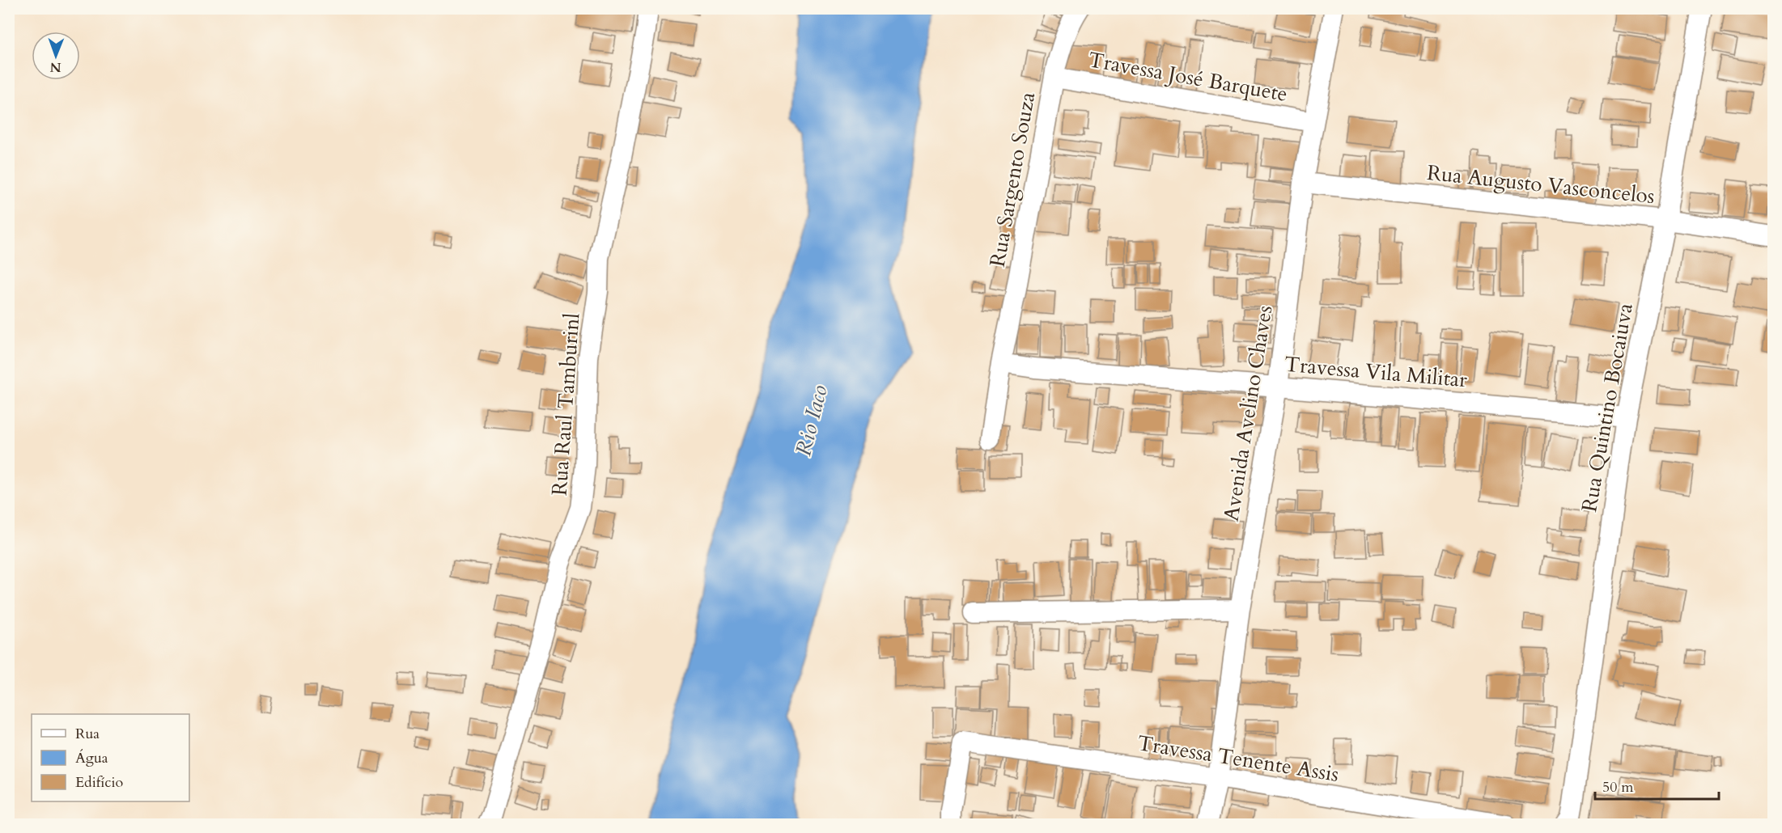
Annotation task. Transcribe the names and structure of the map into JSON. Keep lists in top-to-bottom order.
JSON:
{
  "streets": {
    "street": [
      "Travessa José Barquete",
      "Rua Sargento Souza",
      "Rua Augusto Vasconcelos",
      "Travessa Vila Militar",
      "Rua Raul Tamburinl",
      "Rua Quintino Bocaiuva",
      "Avenida Avelino Chaves",
      "Travessa Tenente Assis"
    ]
  },
  "crossings": [
    ["Travessa José Barquete", "Rua Sargento Souza"],
    ["Travessa José Barquete", "Avenida Avelino Chaves"],
    ["Rua Sargento Souza", "Travessa Vila Militar"],
    ["Rua Augusto Vasconcelos", "Rua Quintino Bocaiuva"],
    ["Rua Augusto Vasconcelos", "Avenida Avelino Chaves"],
    ["Travessa Vila Militar", "Rua Quintino Bocaiuva"],
    ["Travessa Vila Militar", "Avenida Avelino Chaves"],
    ["Avenida Avelino Chaves", "Travessa Tenente Assis"]
  ],
  "water": ["Rio Iaco"],
  "legend": ["Rua", "Água", "Edifício"],
  "scale_bar": "50 m",
  "north": "bottom"
}
